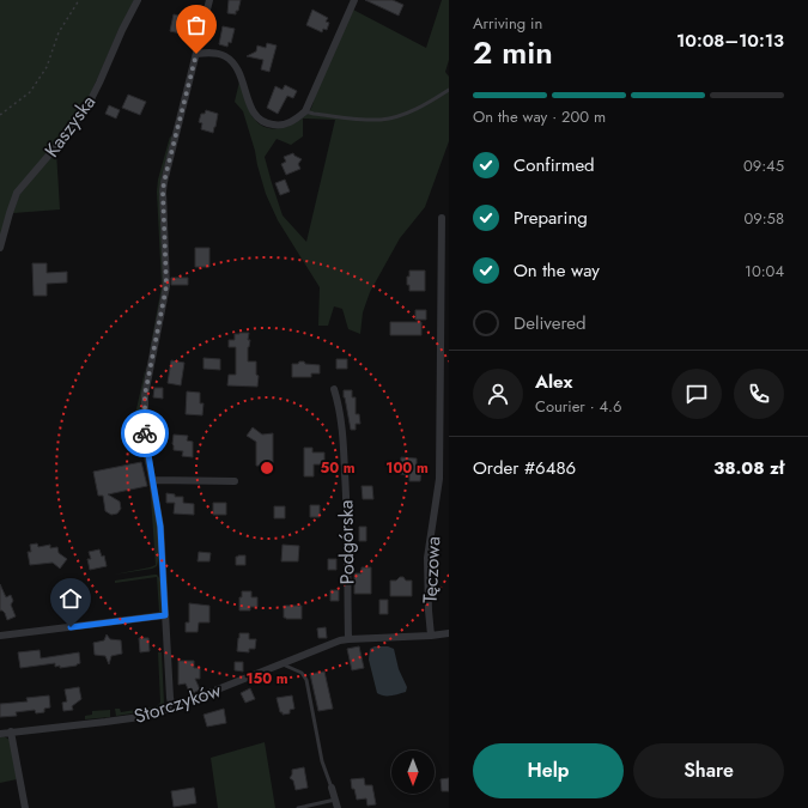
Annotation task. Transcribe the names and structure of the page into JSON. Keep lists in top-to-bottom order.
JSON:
{
  "streets": {
    "street": [
      "Kaszyska",
      "Podgórska",
      "Tęczowa",
      "Storczyków"
    ]
  },
  "north": "bottom",
  "page": {
    "heading": ["2 min", "Arriving in", "10:08–10:13"],
    "panel": [
      "Alex",
      "Courier · 4.6",
      "Order #6486",
      "38.08 zł"
    ],
    "bar": "On the way · 200 m",
    "list": [
      ["Confirmed", "09:45"],
      ["Preparing", "09:58"],
      ["On the way", "10:04"],
      "Delivered"
    ],
    "buttons": ["Help", "Share"]
  },
  "rings": ["50 m", "100 m", "150 m"]
}
